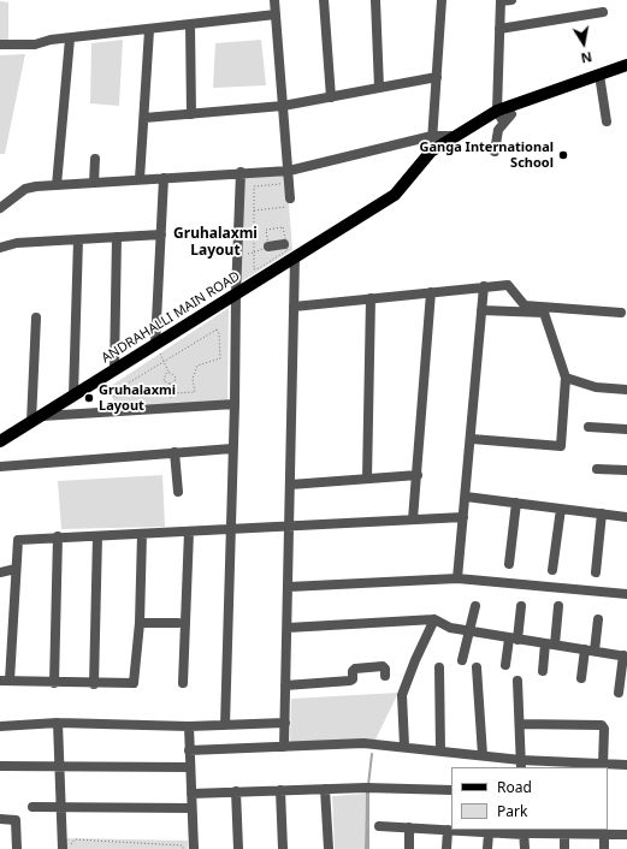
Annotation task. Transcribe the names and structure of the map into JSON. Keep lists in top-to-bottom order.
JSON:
{
  "streets": {
    "main road": ["ANDRAHALLI MAIN ROAD"]
  },
  "districts": ["Gruhalaxmi Layout"],
  "places": ["Ganga International School", "Gruhalaxmi Layout"],
  "legend": ["Road", "Park"],
  "north": "bottom"
}
